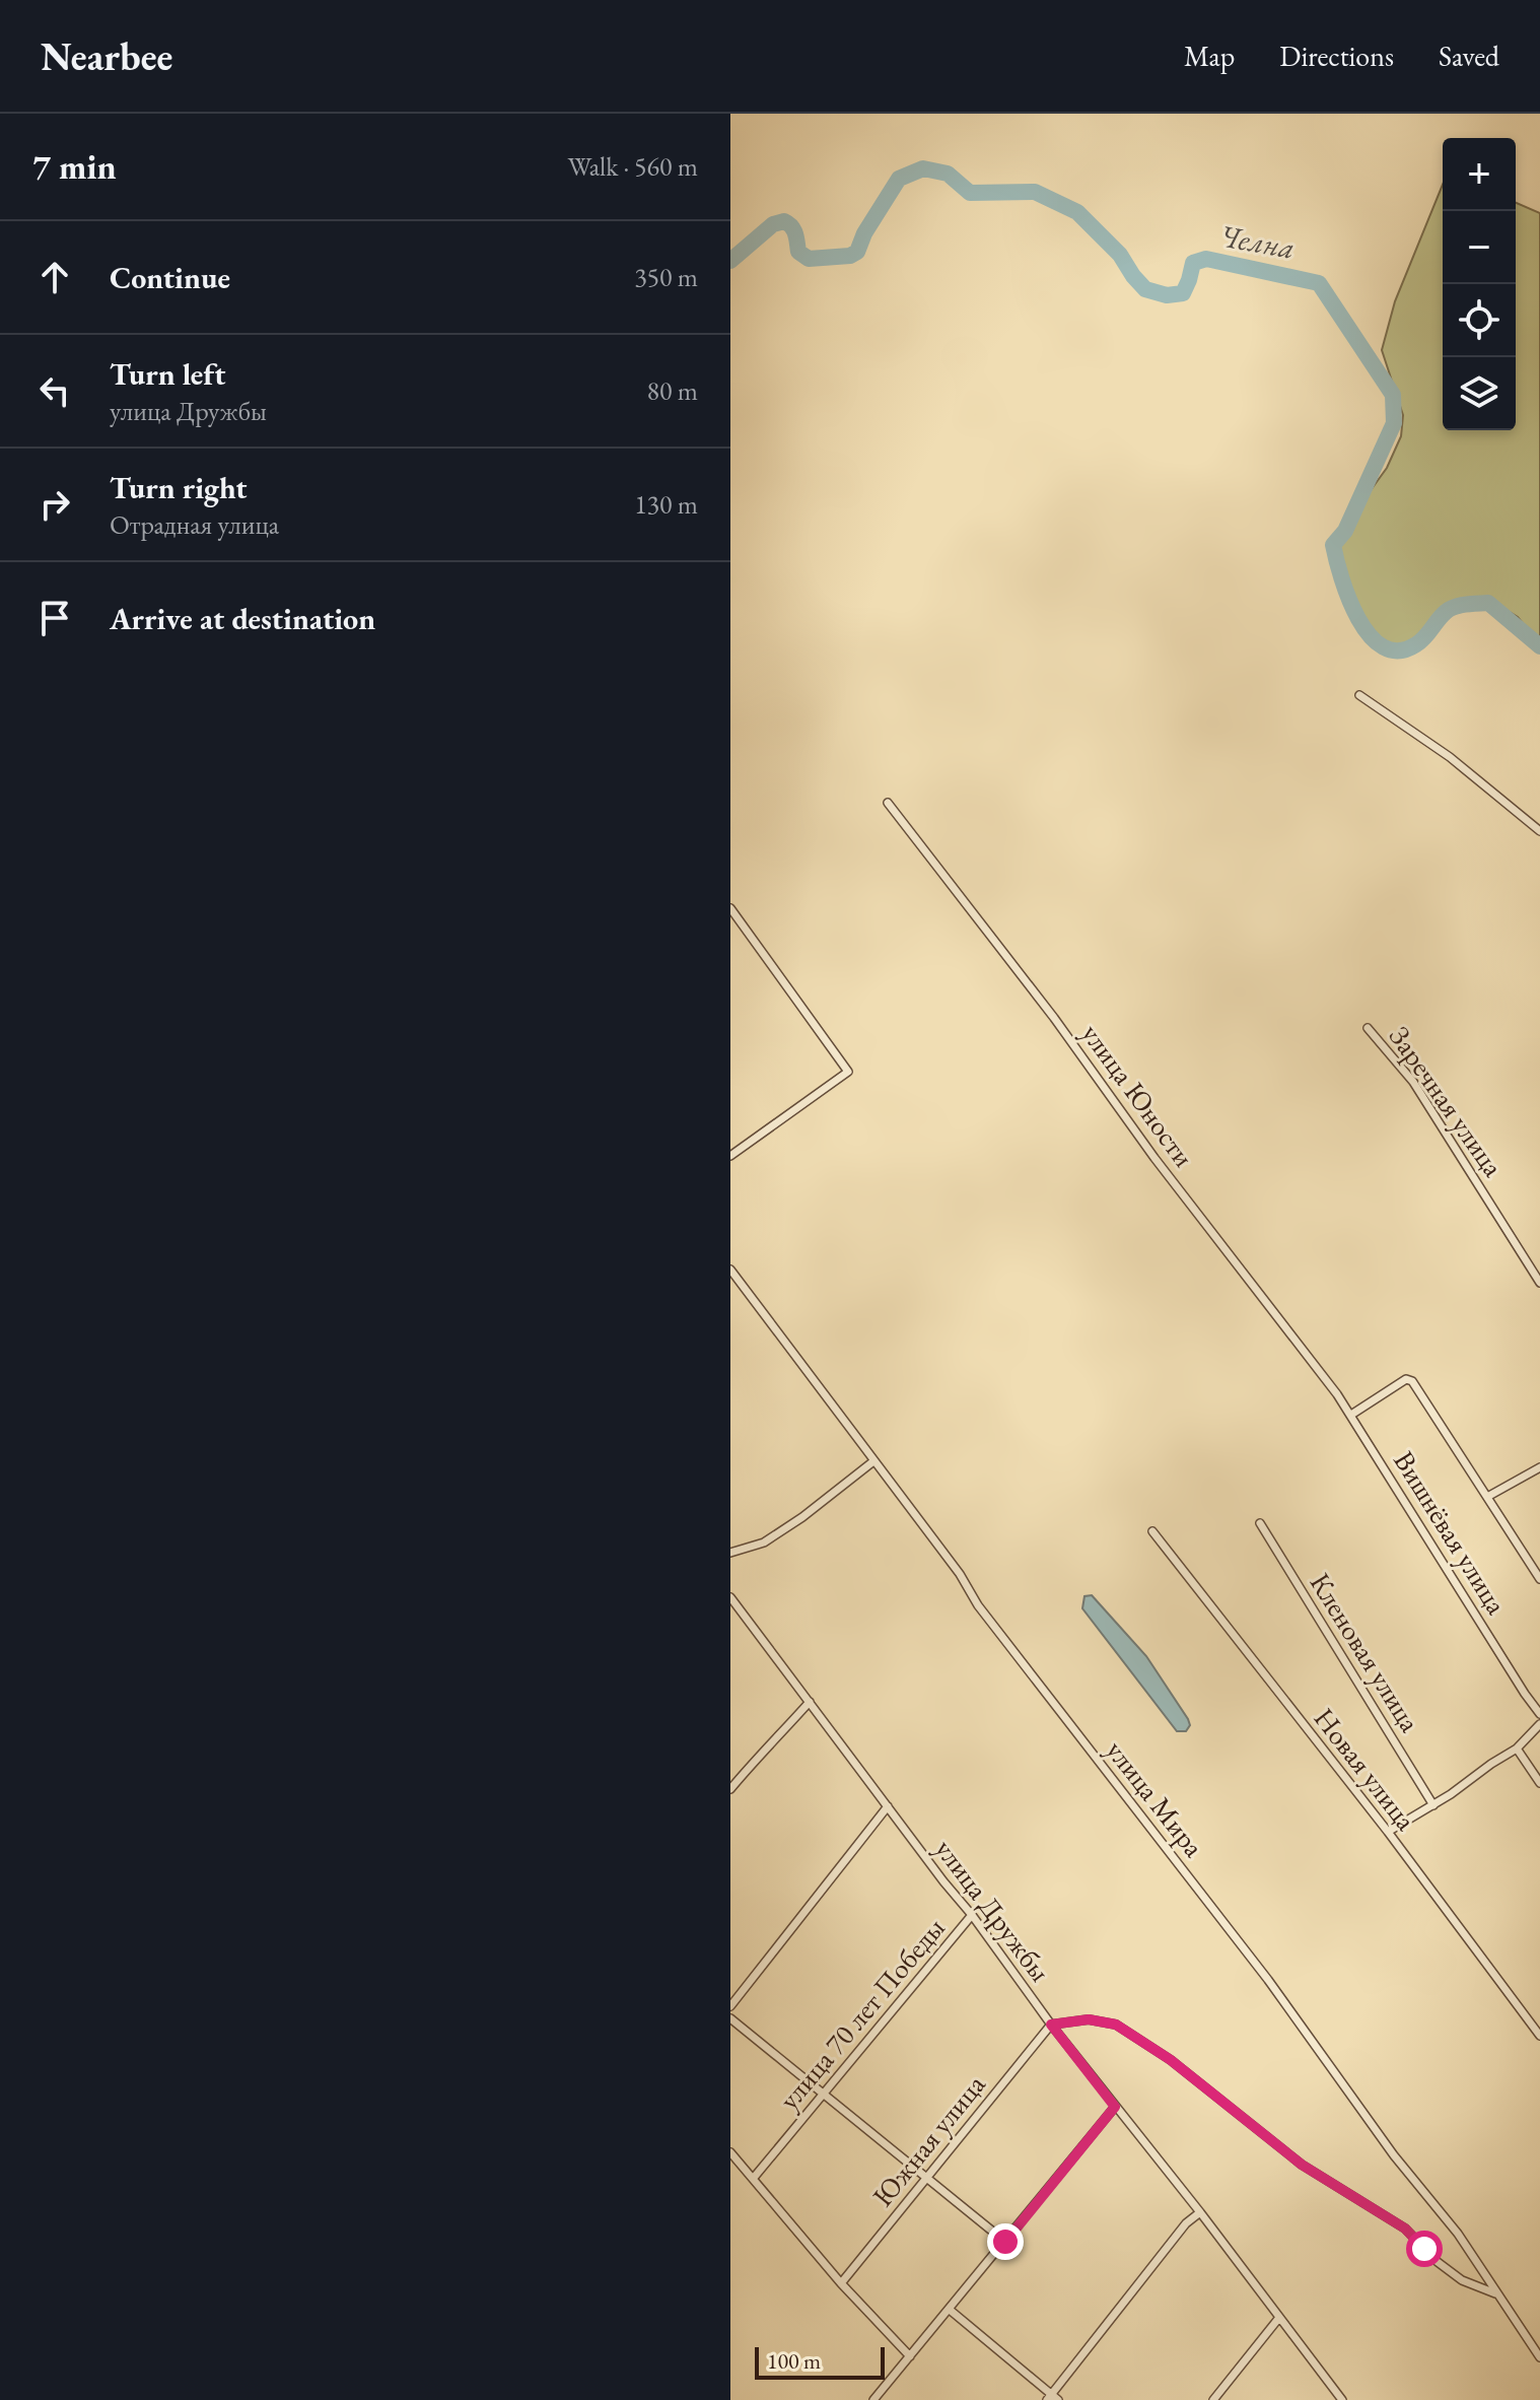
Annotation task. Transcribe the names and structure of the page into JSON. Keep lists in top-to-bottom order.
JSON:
{
  "streets": {
    "street": [
      "улица Юности",
      "Заречная улица",
      "Вишнёвая улица",
      "Кленовая улица",
      "Новая улица",
      "улица Мира",
      "улица Дружбы",
      "улица 70 лет Победы",
      "Южная улица"
    ]
  },
  "crossings": [
    ["улица Юности", "Вишнёвая улица"],
    ["улица Дружбы", "улица 70 лет Победы"],
    ["улица Дружбы", "Южная улица"]
  ],
  "water": ["Челна"],
  "scale_bar": "100 m",
  "page": {
    "header": "Nearbee",
    "nav": ["Map", "Directions", "Saved"],
    "heading": ["7 min", "Walk · 560 m"],
    "map_buttons": ["+", "−"],
    "list": [
      ["Continue", "350 m"],
      ["Turn left", "улица Дружбы", "80 m"],
      ["Turn right", "Отрадная улица", "130 m"],
      "Arrive at destination"
    ],
    "scale": "100 m"
  }
}
